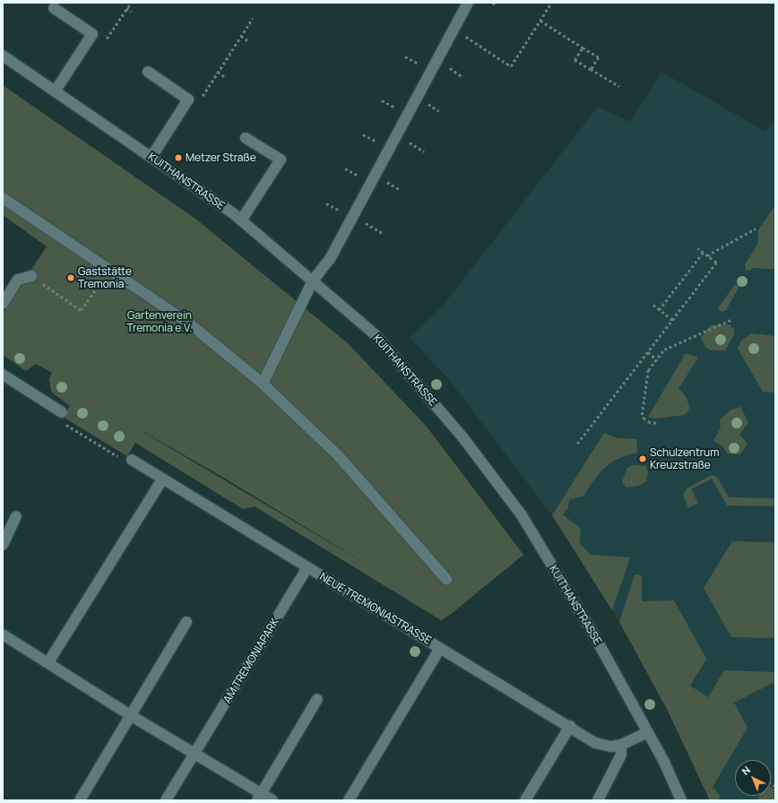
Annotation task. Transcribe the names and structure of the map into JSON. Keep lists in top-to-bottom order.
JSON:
{
  "streets": {
    "street": ["KUITHANSTRASSE", "NEUE TREMONIASTRASSE", "AM TREMONIAPARK"]
  },
  "crossings": [
    ["NEUE TREMONIASTRASSE", "AM TREMONIAPARK"]
  ],
  "parks": ["Gartenverein Tremonia e.V."],
  "places": ["Metzer Straße", "Gaststätte Tremonia", "Schulzentrum Kreuzstraße"],
  "north": "top left"
}
